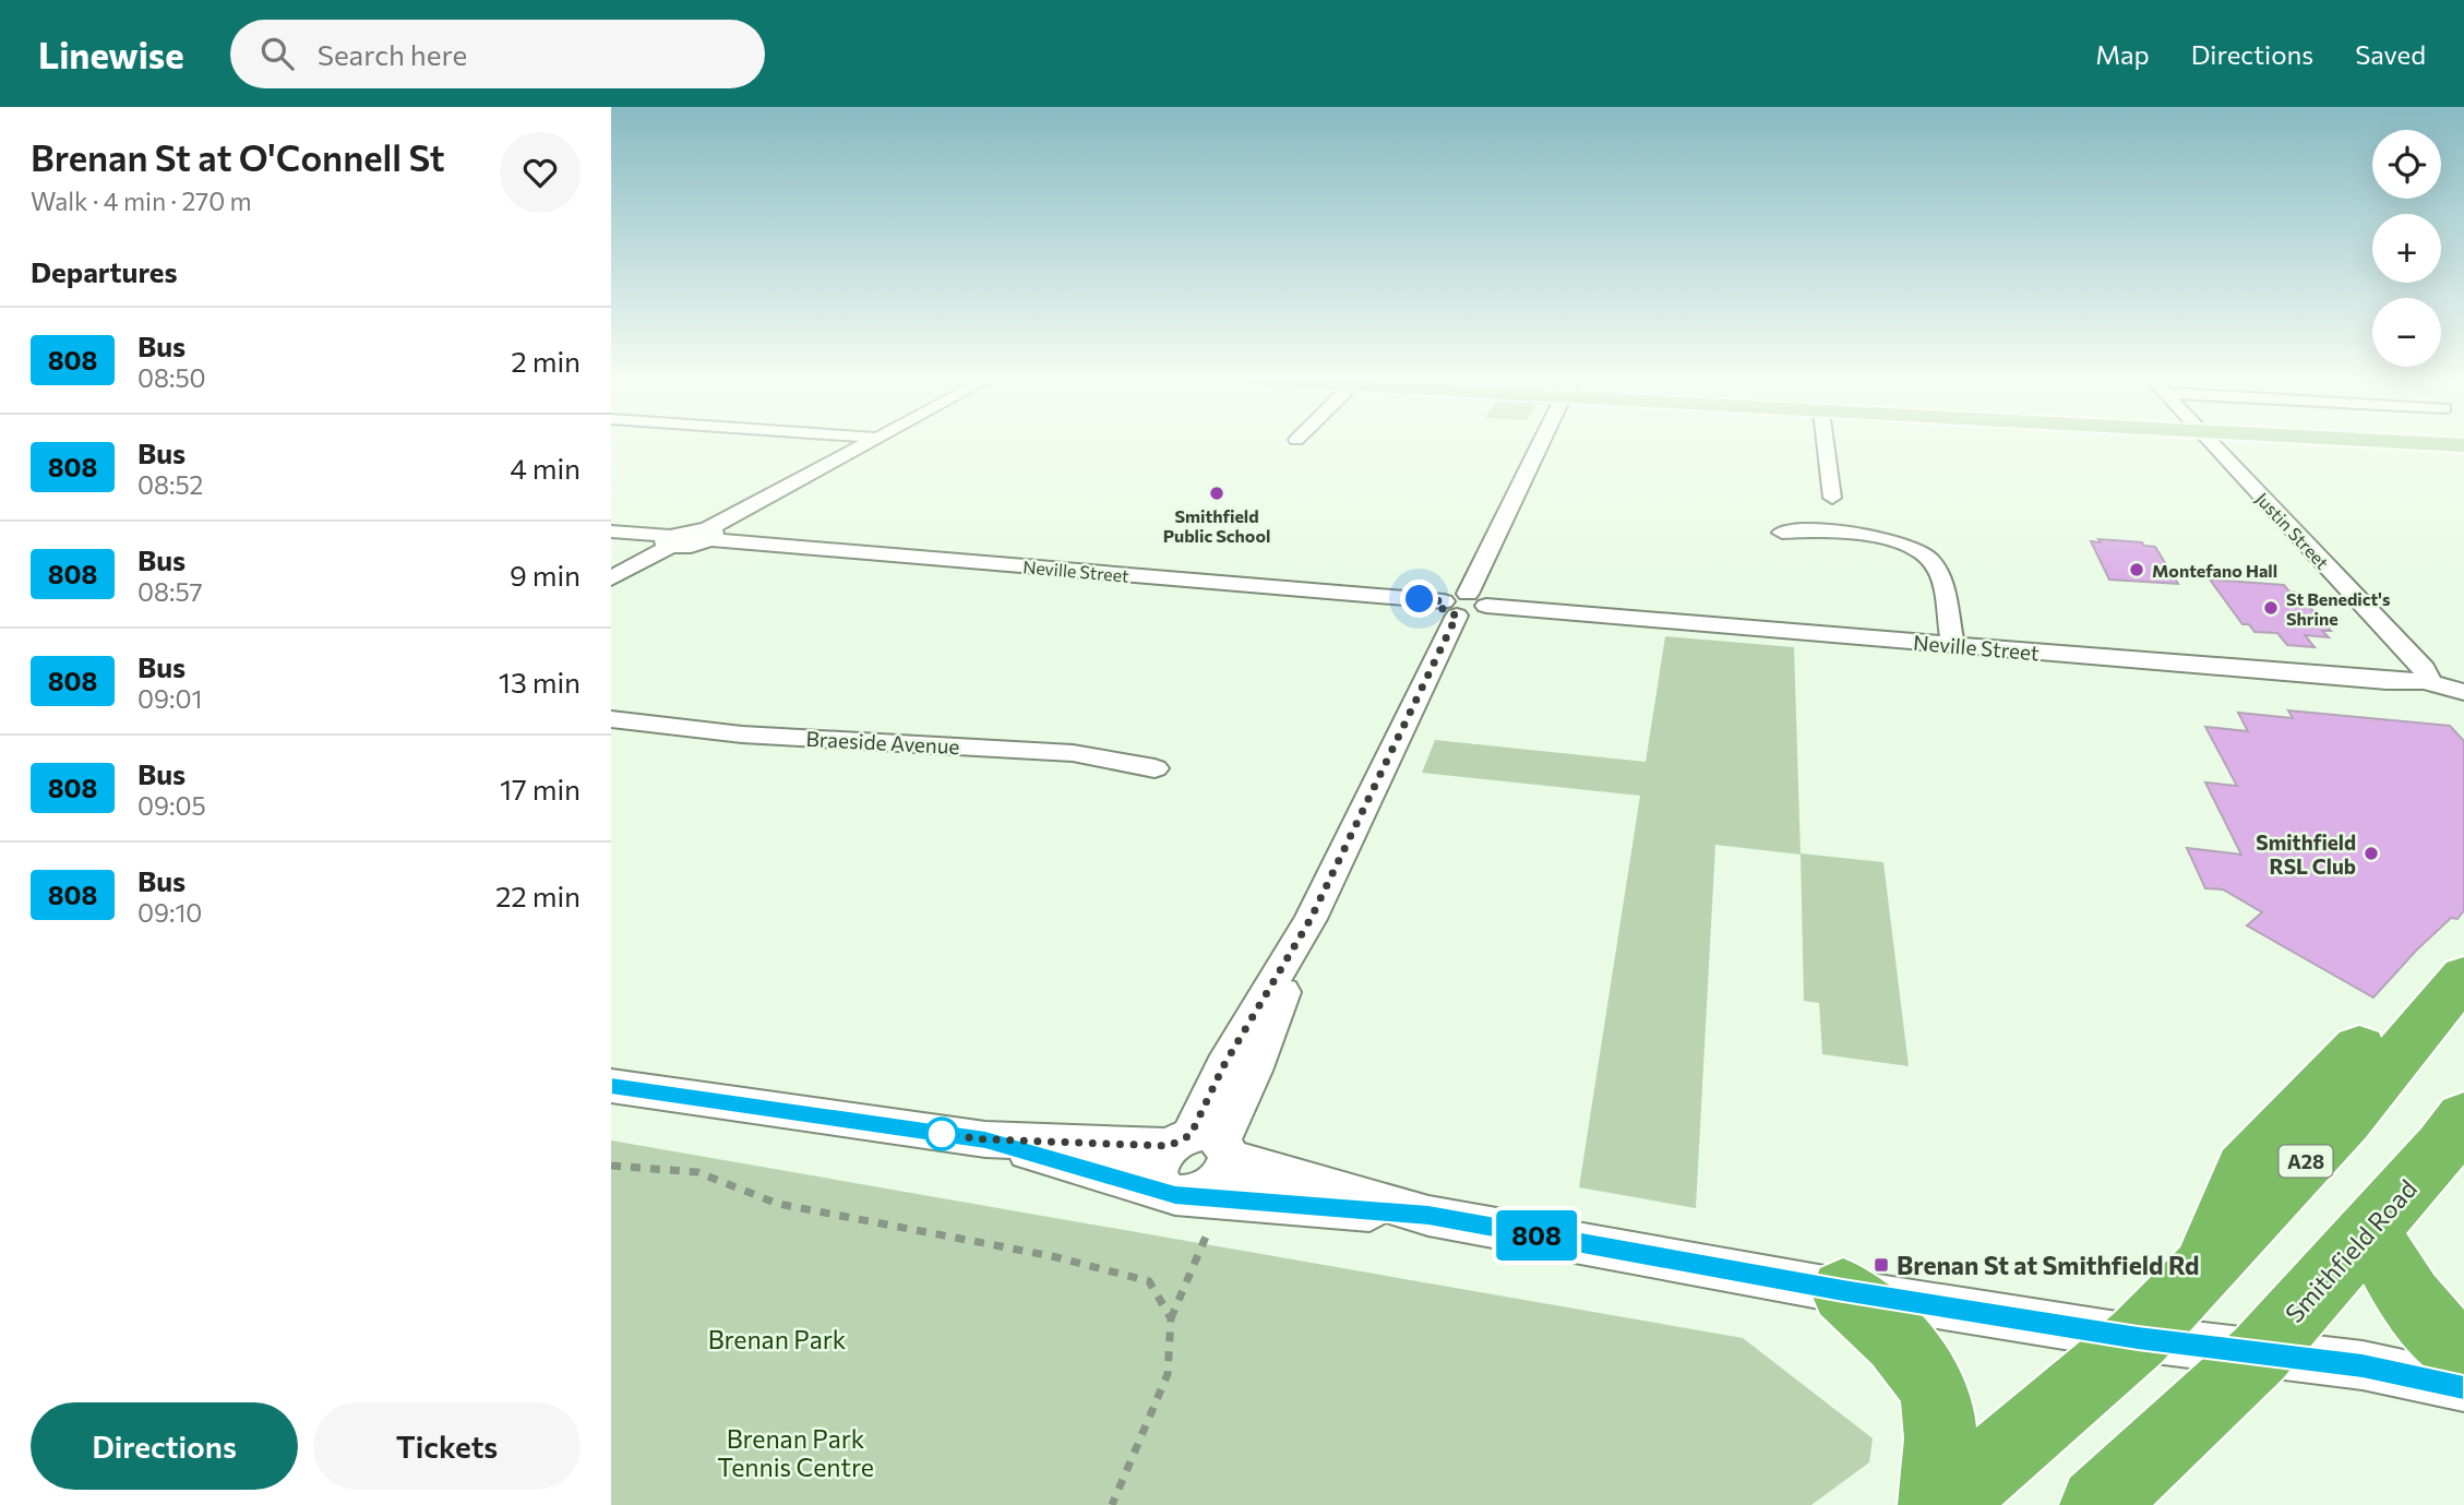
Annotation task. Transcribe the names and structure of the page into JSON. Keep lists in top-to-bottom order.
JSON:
{
  "streets": {
    "highway": ["A28", "Smithfield Road"],
    "street": ["Justin Street", "Neville Street", "Braeside Avenue"]
  },
  "crossings": [
    ["Justin Street", "Neville Street"]
  ],
  "parks": ["Brenan Park", "Brenan Park Tennis Centre"],
  "places": {
    "other": [
      "Smithfield Public School",
      "Montefano Hall",
      "St Benedict's Shrine",
      "Smithfield RSL Club"
    ],
    "transit": ["Brenan St at Smithfield Rd"]
  },
  "lines": ["bus line 808"],
  "page": {
    "header": "Linewise",
    "search": "Search here",
    "nav": ["Map", "Directions", "Saved"],
    "heading": [
      ["Brenan St at O'Connell St", "Walk · 4 min · 270 m"],
      "Departures"
    ],
    "on_map": "808",
    "map_buttons": ["+", "−"],
    "list": [
      {
        "mark": "808",
        "name": "Bus",
        "note": "08:50",
        "value": "2 min"
      },
      {
        "mark": "808",
        "name": "Bus",
        "note": "08:52",
        "value": "4 min"
      },
      {
        "mark": "808",
        "name": "Bus",
        "note": "08:57",
        "value": "9 min"
      },
      {
        "mark": "808",
        "name": "Bus",
        "note": "09:01",
        "value": "13 min"
      },
      {
        "mark": "808",
        "name": "Bus",
        "note": "09:05",
        "value": "17 min"
      },
      {
        "mark": "808",
        "name": "Bus",
        "note": "09:10",
        "value": "22 min"
      }
    ],
    "buttons": ["Directions", "Tickets"]
  }
}
